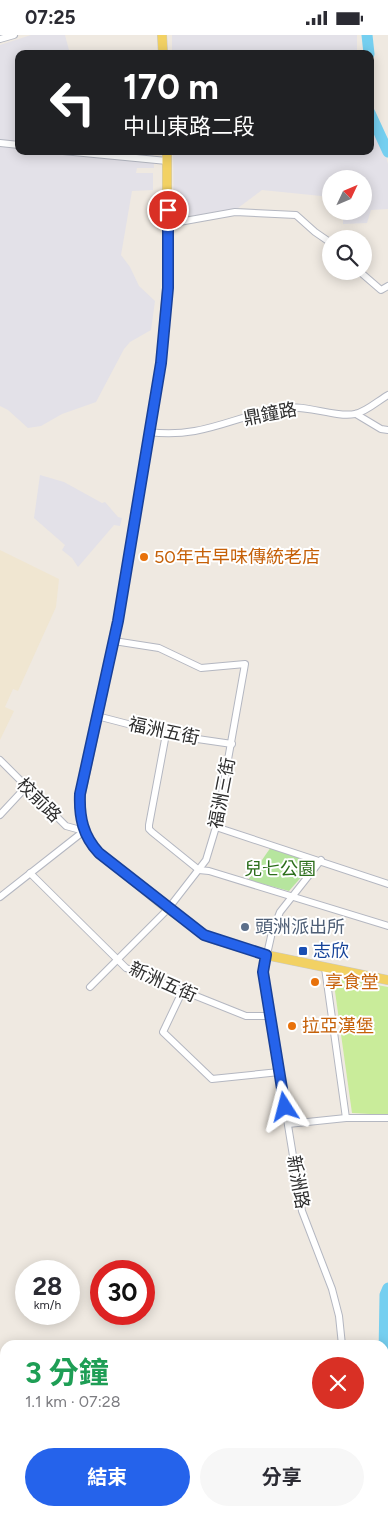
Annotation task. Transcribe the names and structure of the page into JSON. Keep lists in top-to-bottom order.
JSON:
{
  "streets": {
    "street": [
      "鼎鐘路",
      "福洲五街",
      "福洲三街",
      "校前路",
      "新洲五街",
      "新洲路"
    ]
  },
  "crossings": [
    ["福洲五街", "福洲三街"],
    ["福洲三街", "新洲五街"],
    ["新洲五街", "新洲路"]
  ],
  "parks": ["兒七公園"],
  "places": {
    "other": [
      "50年古早味傳統老店",
      "頭洲派出所",
      "享食堂",
      "拉亞漢堡"
    ],
    "transit": ["志欣"]
  },
  "north": "top right",
  "page": {
    "status": "07:25",
    "turn": ["170 m", "中山東路二段"],
    "speed": "28 km/h",
    "limit": "30",
    "heading": ["3 分鐘", "1.1 km · 07:28"],
    "buttons": ["結束", "分享"]
  }
}
